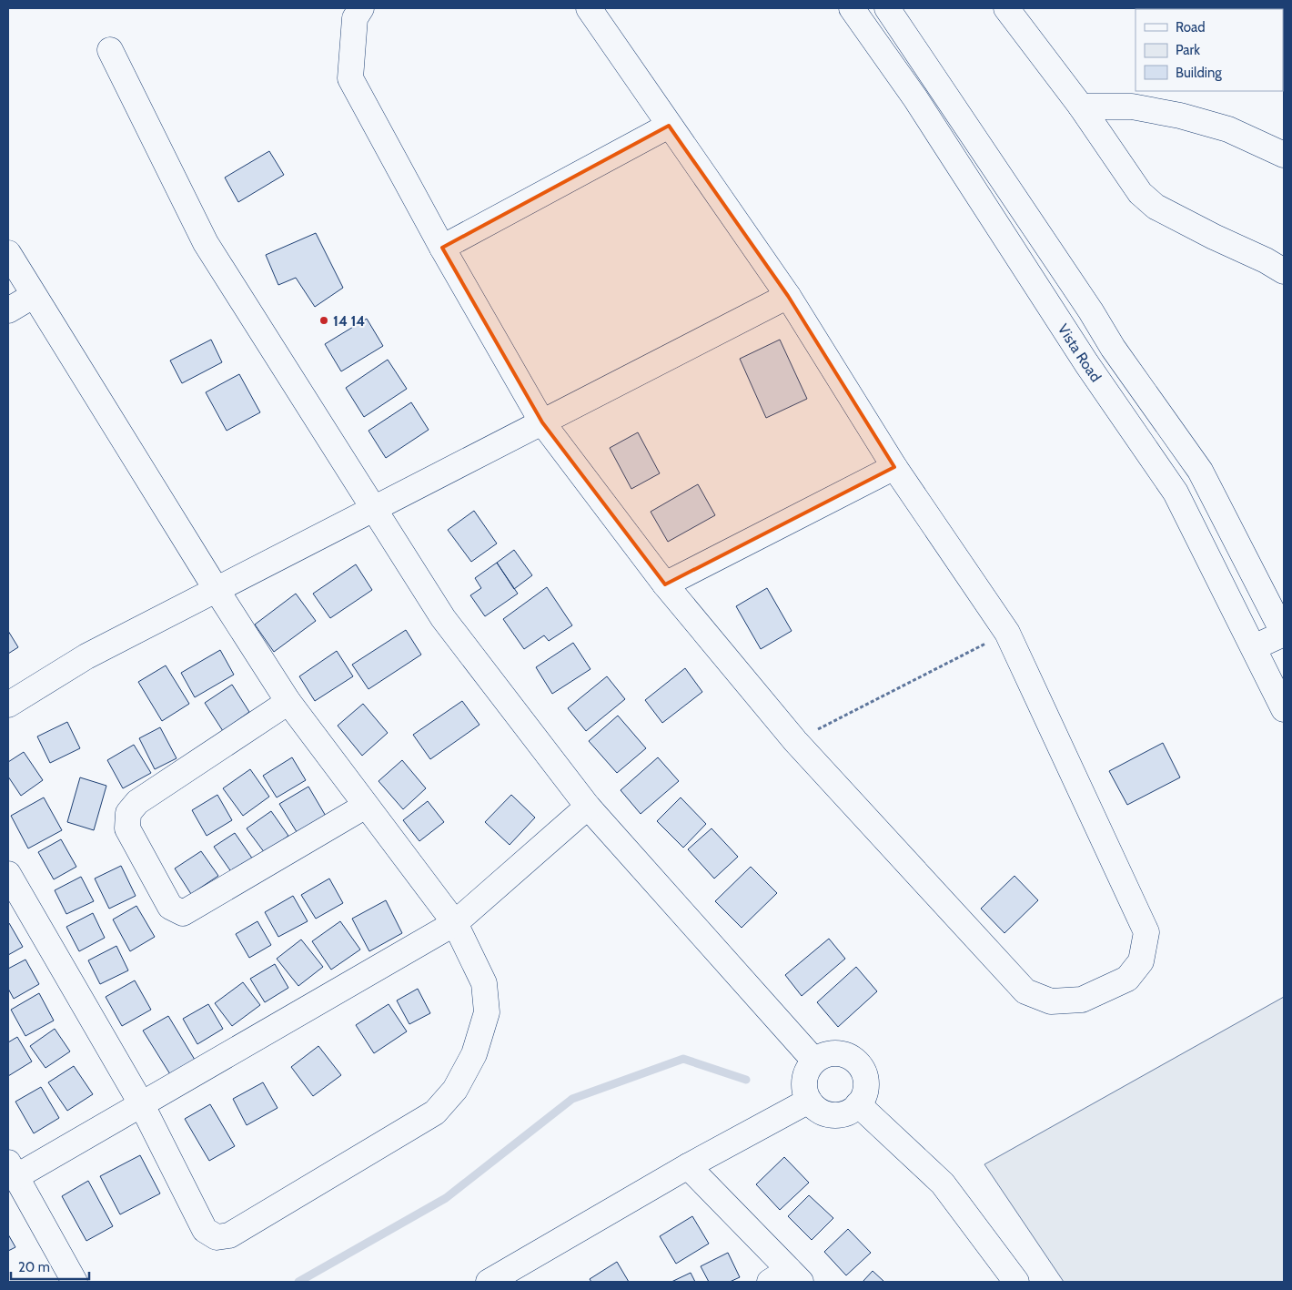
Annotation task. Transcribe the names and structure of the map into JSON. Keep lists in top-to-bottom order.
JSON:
{
  "streets": {
    "street": ["Vista Road"]
  },
  "places": ["14 14"],
  "legend": ["Road", "Park", "Building"],
  "scale_bar": "20 m"
}
